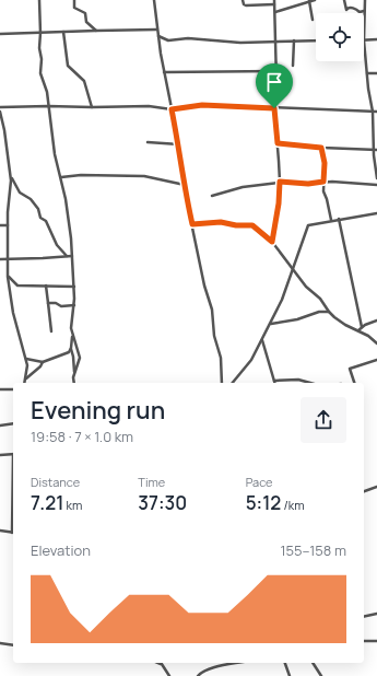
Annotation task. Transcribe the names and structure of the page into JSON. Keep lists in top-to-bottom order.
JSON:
{
  "page": {
    "heading": ["Evening run", "19:58 · 7 × 1.0 km"],
    "stats": [
      ["Distance", "7.21 km"],
      ["Time", "37:30"],
      ["Pace", "5:12 /km"]
    ],
    "chart": ["Elevation", "155–158 m"]
  }
}
